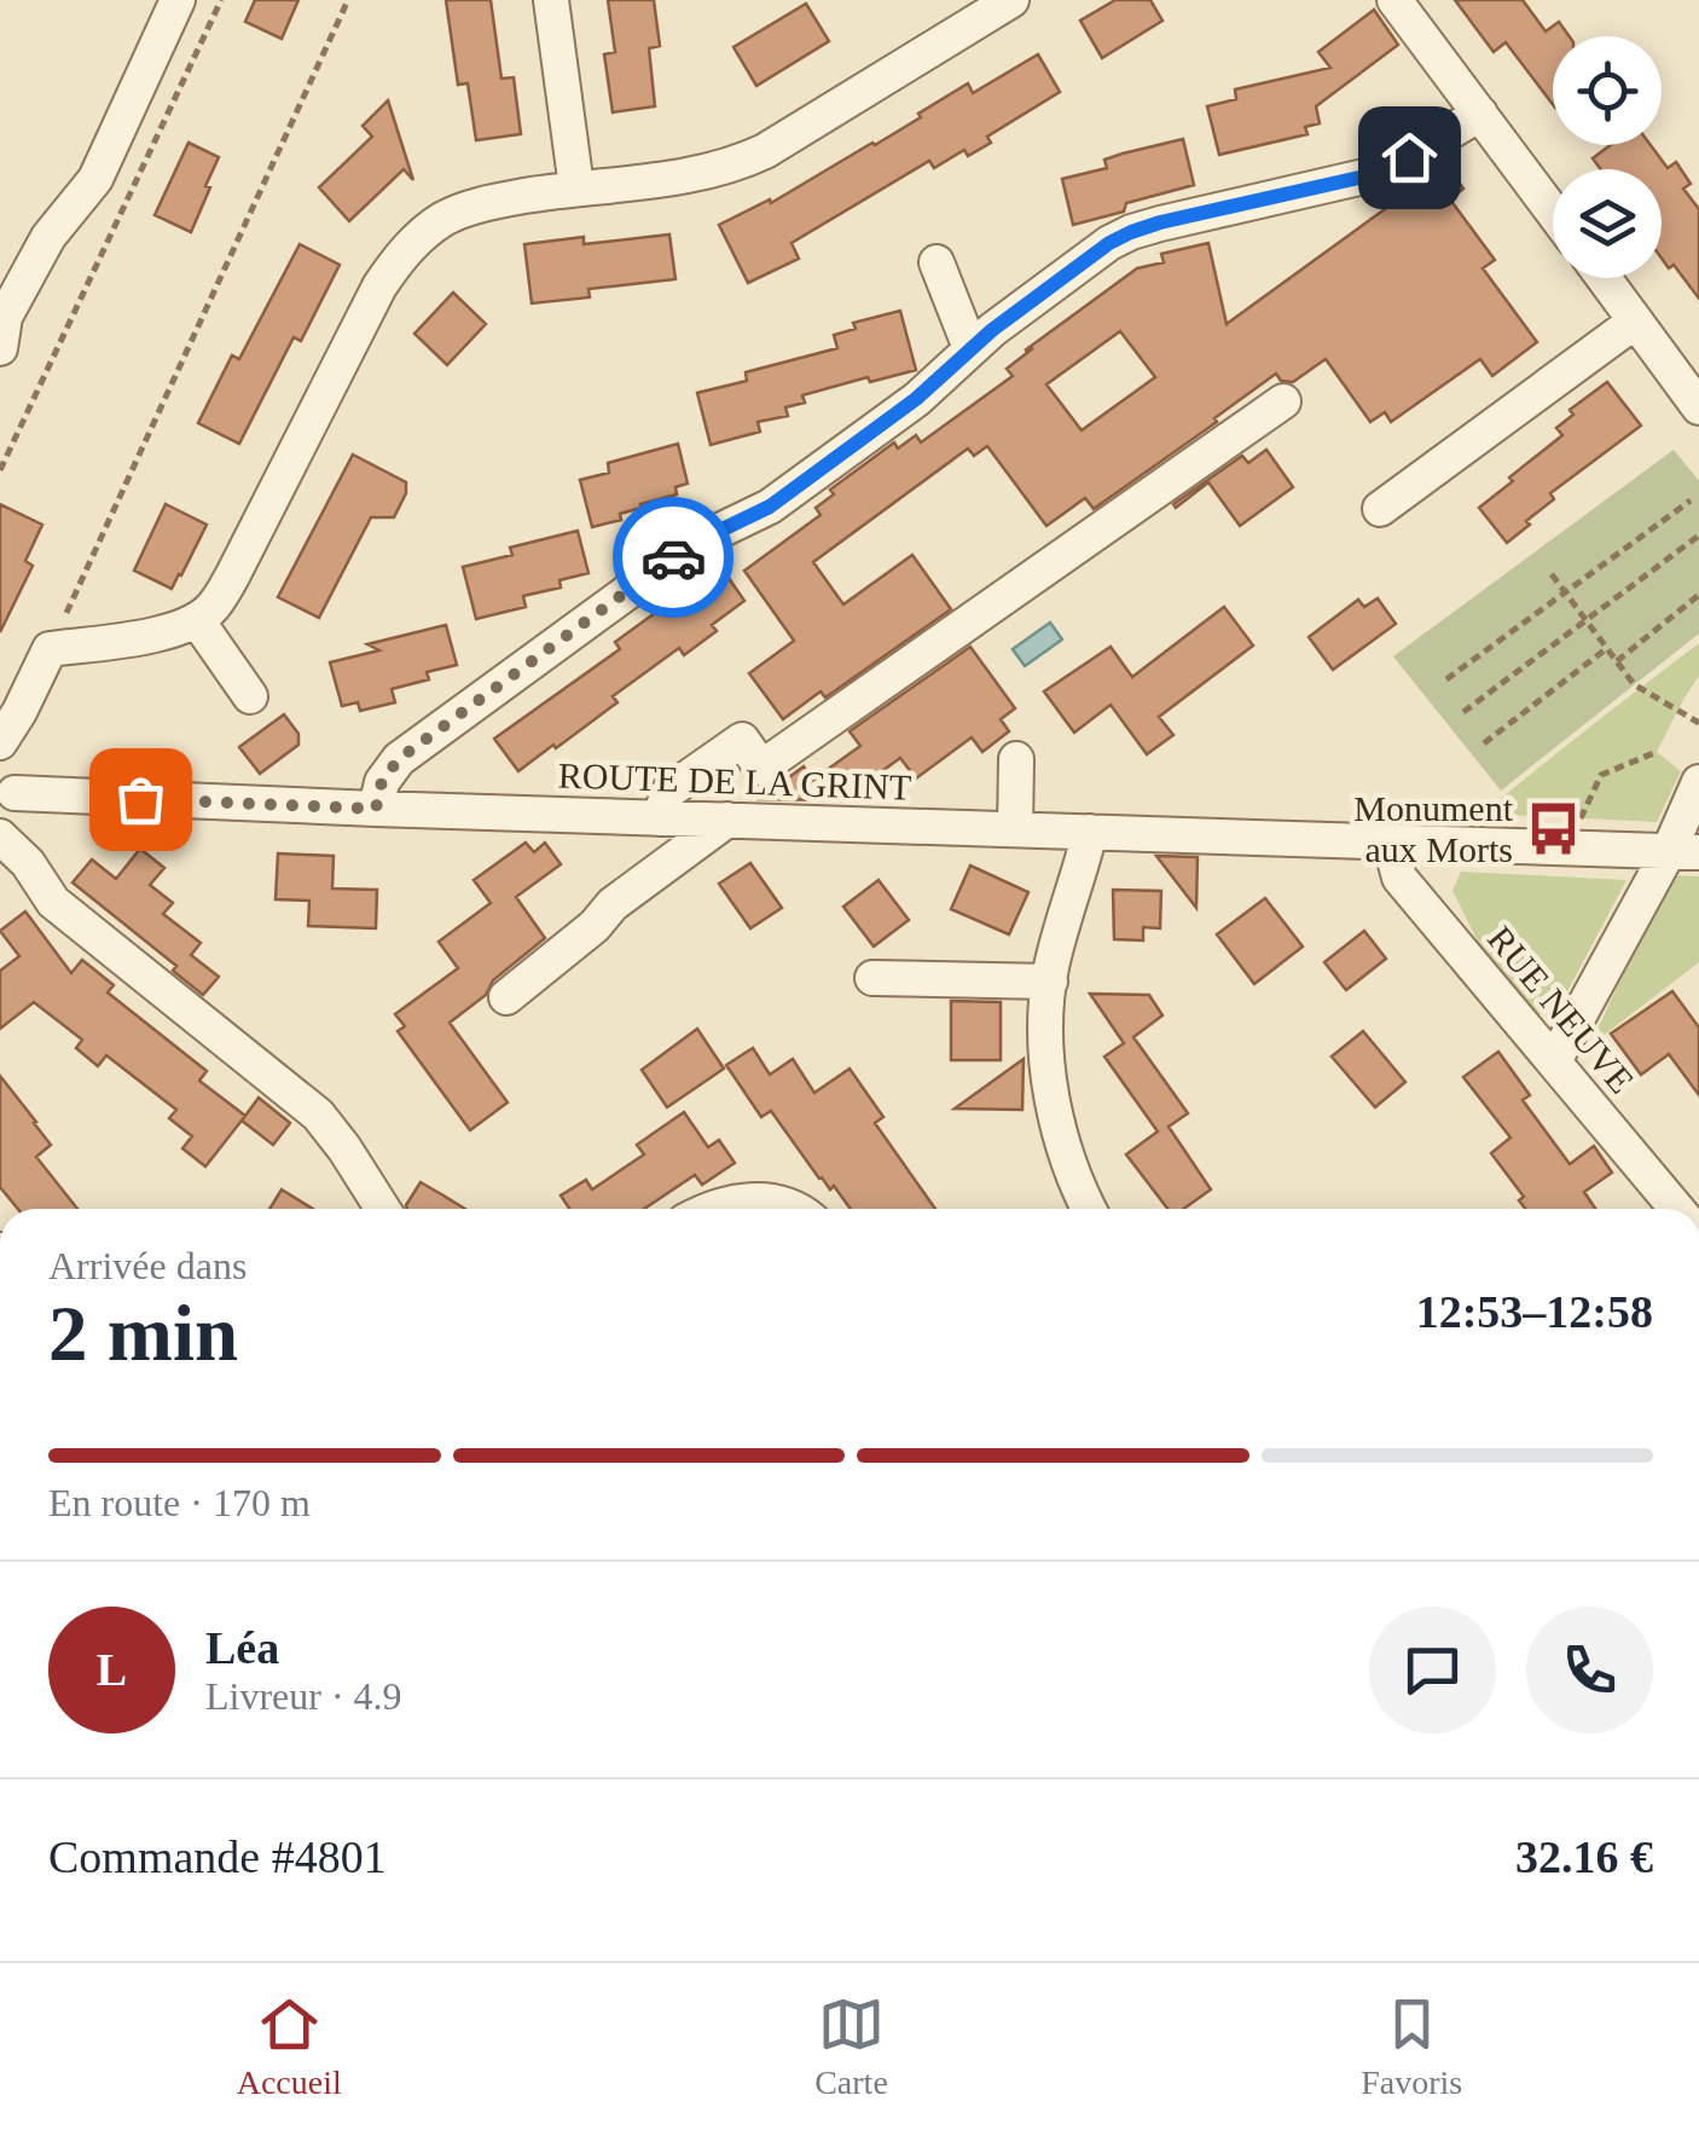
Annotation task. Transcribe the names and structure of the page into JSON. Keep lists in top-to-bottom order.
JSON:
{
  "streets": {
    "street": ["ROUTE DE LA GRINT", "RUE NEUVE"]
  },
  "crossings": [
    ["ROUTE DE LA GRINT", "RUE NEUVE"]
  ],
  "places": {
    "bus stop": ["Monument aux Morts"]
  },
  "page": {
    "heading": ["2 min", "Arrivée dans", "12:53–12:58"],
    "panel": [
      "Léa",
      "Livreur · 4.9",
      "Commande #4801",
      "32.16 €"
    ],
    "bar": "En route · 170 m",
    "round": "L",
    "tabs": ["Accueil", "Carte", "Favoris"]
  }
}
